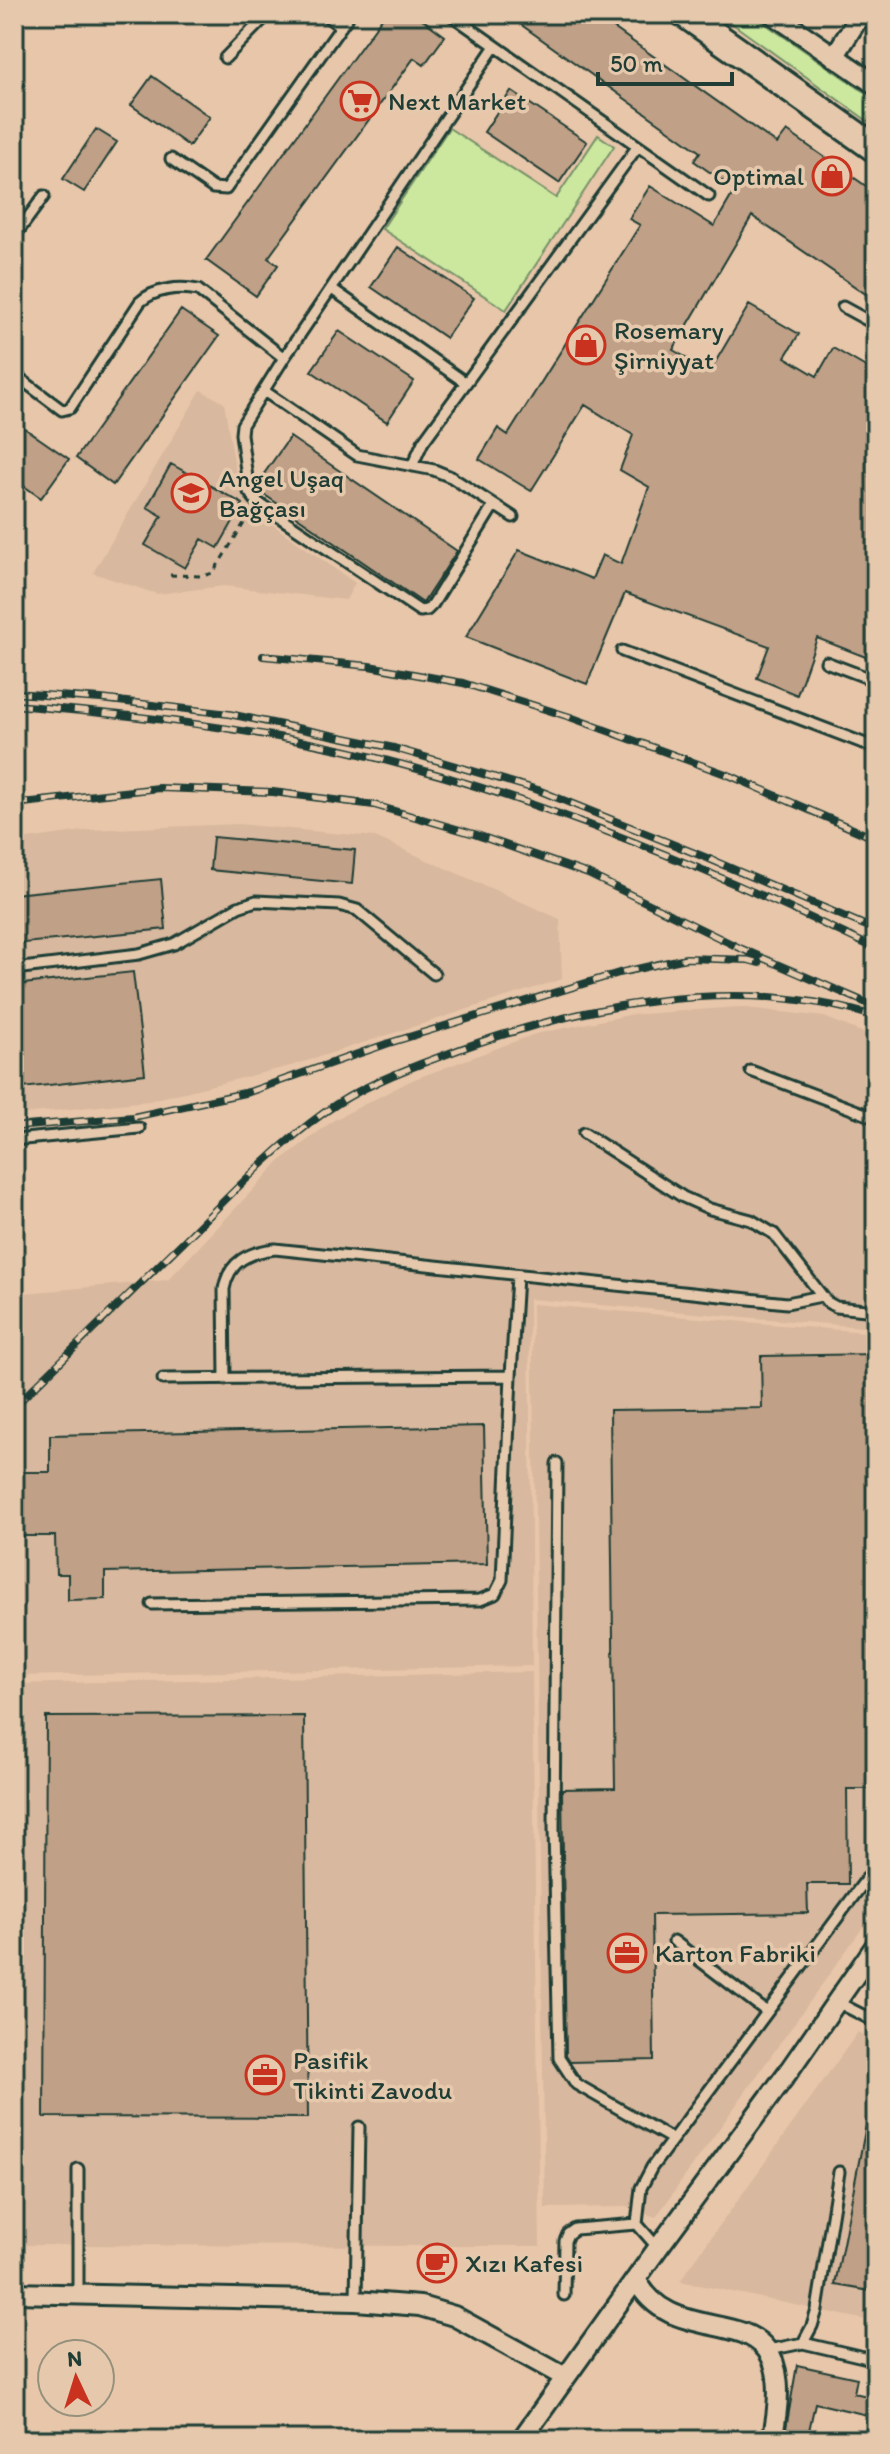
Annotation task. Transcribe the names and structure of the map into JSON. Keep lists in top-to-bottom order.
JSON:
{
  "places": {
    "supermarket": ["Next Market"],
    "shop": ["Optimal", "Rosemary Şirniyyat"],
    "school or university": ["Angel Uşaq Bağçası"],
    "office": ["Karton Fabriki", "Pasifik Tikinti Zavodu"],
    "cafe": ["Xızı Kafesi"]
  },
  "scale_bar": "50 m",
  "north": "top"
}
